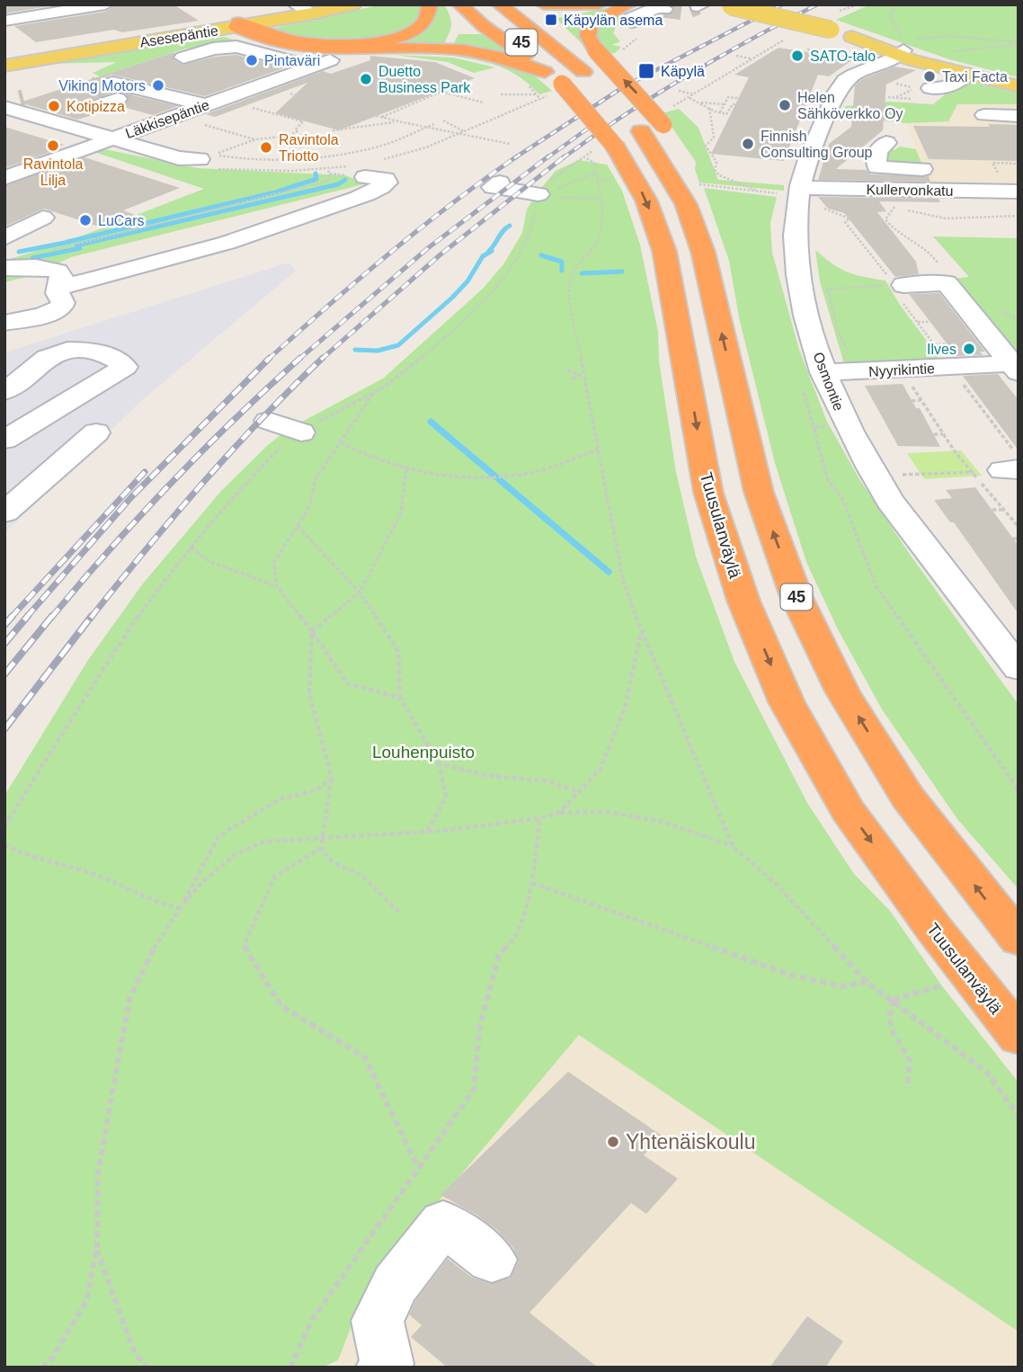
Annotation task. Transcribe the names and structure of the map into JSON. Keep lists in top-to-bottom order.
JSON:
{
  "streets": {
    "highway": ["45", "Tuusulanväylä"],
    "main road": ["Asesepäntie"],
    "street": [
      "Läkkisepäntie",
      "Kullervonkatu",
      "Nyyrikintie",
      "Osmontie"
    ]
  },
  "crossings": [
    ["Kullervonkatu", "Osmontie"],
    ["Nyyrikintie", "Osmontie"]
  ],
  "parks": ["Louhenpuisto"],
  "places": {
    "transit": ["Käpylän asema", "Käpylä"],
    "other": [
      "SATO-talo",
      "Pintaväri",
      "Taxi Facta",
      "Duetto Business Park",
      "Viking Motors",
      "Helen Sähköverkko Oy",
      "Kotipizza",
      "Finnish Consulting Group",
      "Ravintola Lilja",
      "Ravintola Triotto",
      "LuCars",
      "Ilves",
      "Yhtenäiskoulu"
    ]
  }
}
